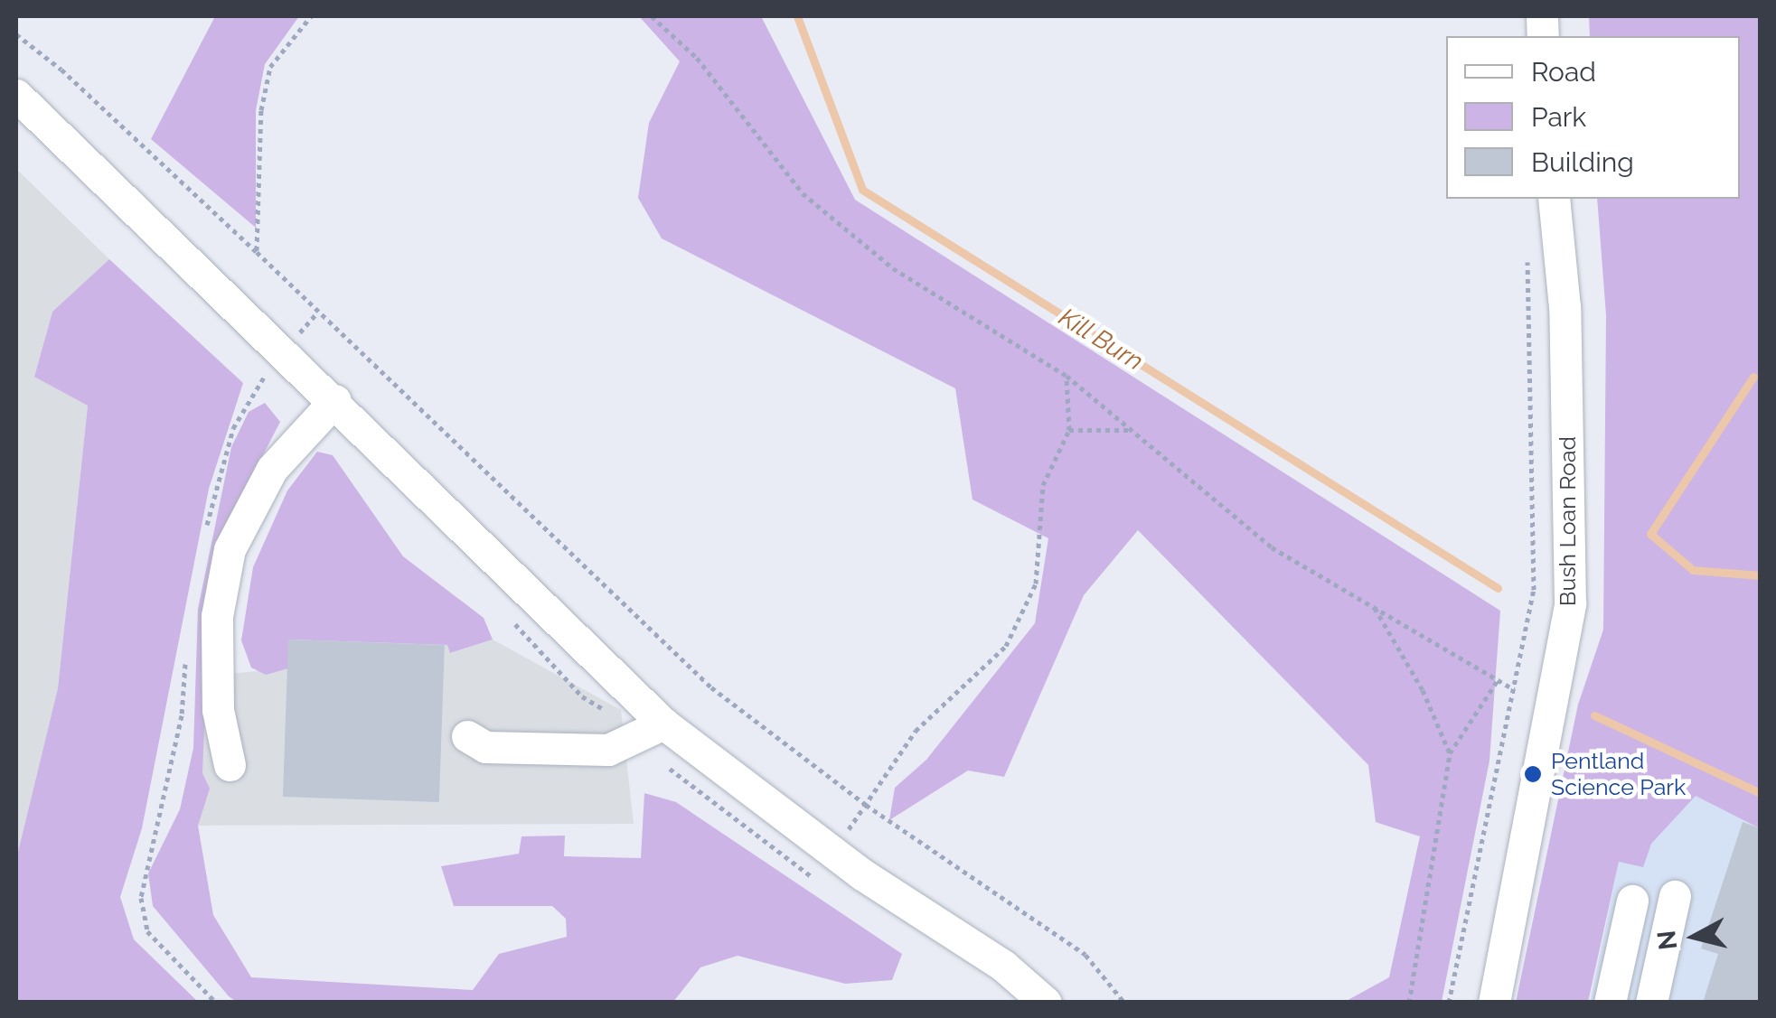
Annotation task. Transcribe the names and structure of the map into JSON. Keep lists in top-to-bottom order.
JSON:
{
  "streets": {
    "street": ["Bush Loan Road"]
  },
  "water": ["Kill Burn"],
  "places": ["Pentland Science Park"],
  "legend": ["Road", "Park", "Building"],
  "north": "left"
}
